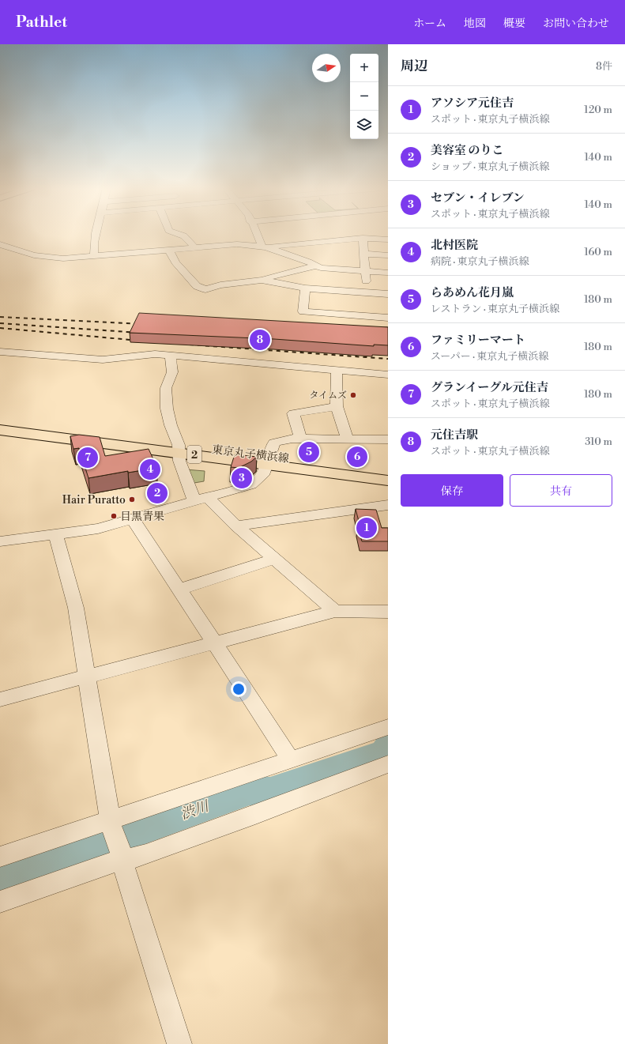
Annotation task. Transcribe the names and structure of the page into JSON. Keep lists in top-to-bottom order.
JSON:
{
  "streets": {
    "main road": ["東京丸子横浜線", "2"]
  },
  "water": ["渋川"],
  "places": ["タイムズ", "Hair Puratto", "目黒青果"],
  "north": "right",
  "page": {
    "header": "Pathlet",
    "nav": [
      "ホーム",
      "地図",
      "概要",
      "お問い合わせ"
    ],
    "heading": ["周辺", "8件"],
    "map_buttons": ["+", "−"],
    "list": [
      {
        "mark": "1",
        "name": "アソシア元住吉",
        "note": "スポット · 東京丸子横浜線",
        "value": "120 m"
      },
      {
        "mark": "2",
        "name": "美容室 のりこ",
        "note": "ショップ · 東京丸子横浜線",
        "value": "140 m"
      },
      {
        "mark": "3",
        "name": "セブン・イレブン",
        "note": "スポット · 東京丸子横浜線",
        "value": "140 m"
      },
      {
        "mark": "4",
        "name": "北村医院",
        "note": "病院 · 東京丸子横浜線",
        "value": "160 m"
      },
      {
        "mark": "5",
        "name": "らあめん花月嵐",
        "note": "レストラン · 東京丸子横浜線",
        "value": "180 m"
      },
      {
        "mark": "6",
        "name": "ファミリーマート",
        "note": "スーパー · 東京丸子横浜線",
        "value": "180 m"
      },
      {
        "mark": "7",
        "name": "グランイーグル元住吉",
        "note": "スポット · 東京丸子横浜線",
        "value": "180 m"
      },
      {
        "mark": "8",
        "name": "元住吉駅",
        "note": "スポット · 東京丸子横浜線",
        "value": "310 m"
      }
    ],
    "pins": [
      "8",
      "5",
      "6",
      "7",
      "4",
      "3",
      "2",
      "1"
    ],
    "buttons": ["保存", "共有"]
  }
}
